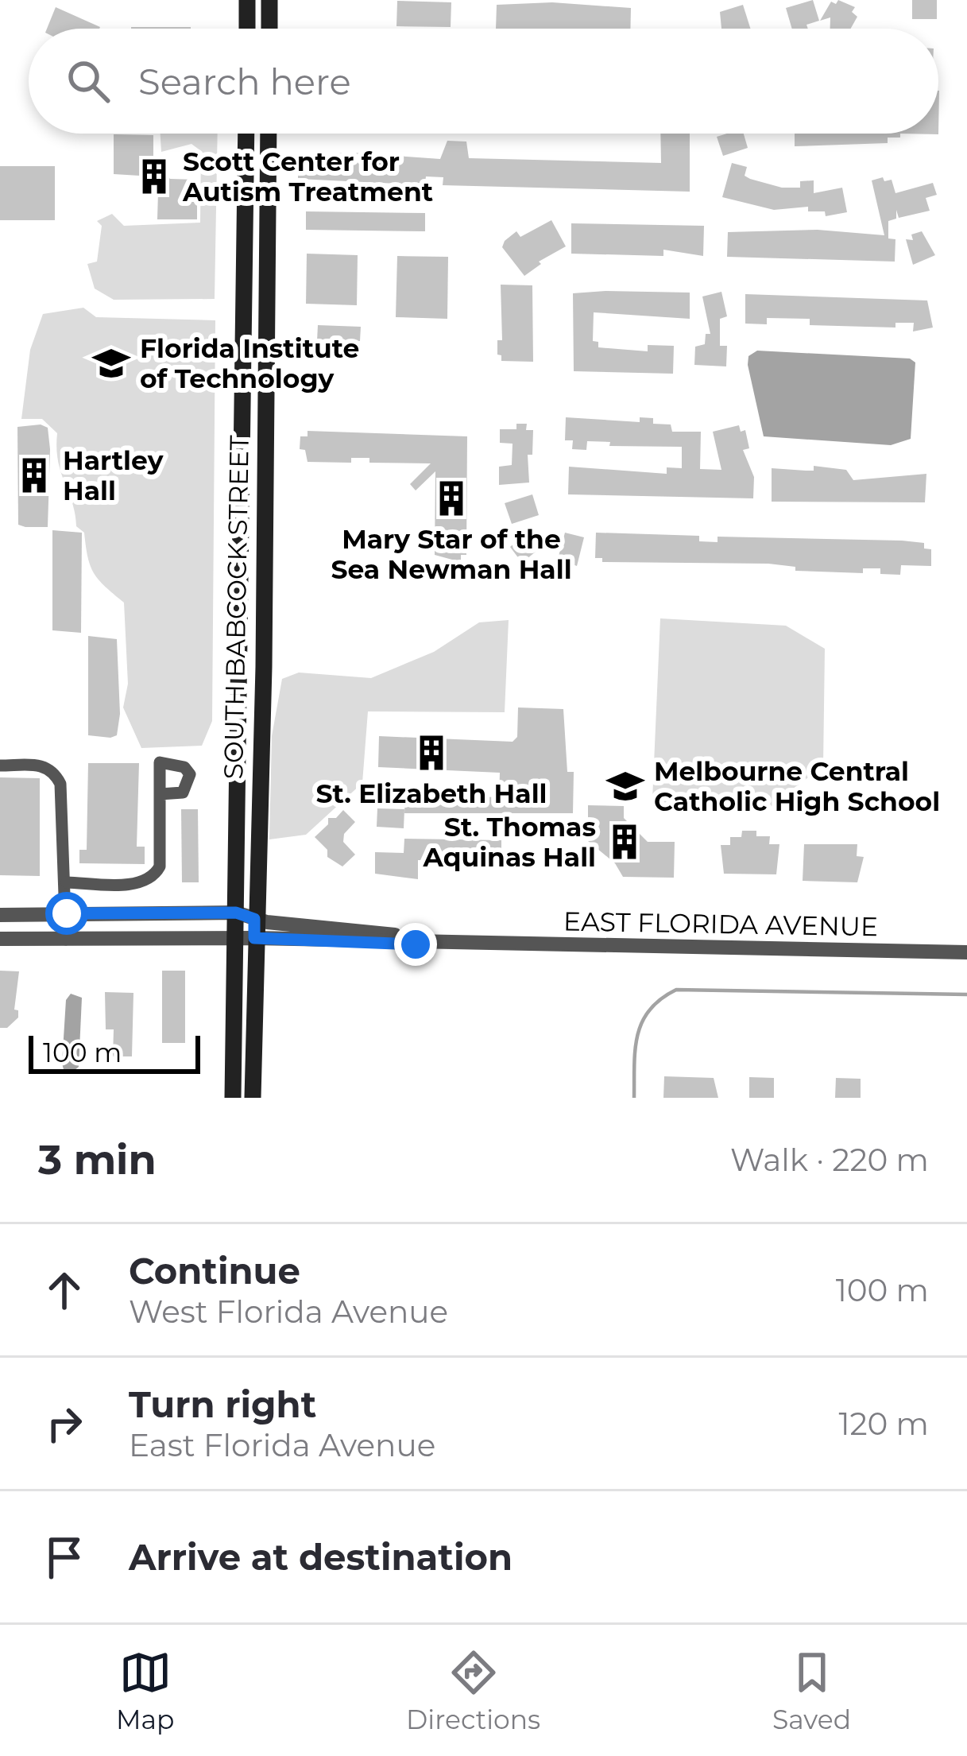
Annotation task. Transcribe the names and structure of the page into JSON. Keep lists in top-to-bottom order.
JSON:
{
  "streets": {
    "main road": ["SOUTH BABCOCK STREET"],
    "street": ["EAST FLORIDA AVENUE"]
  },
  "crossings": [
    ["SOUTH BABCOCK STREET", "EAST FLORIDA AVENUE"]
  ],
  "places": {
    "building": [
      "Scott Center for Autism Treatment",
      "Hartley Hall",
      "Mary Star of the Sea Newman Hall",
      "St. Elizabeth Hall",
      "St. Thomas Aquinas Hall"
    ],
    "school or university": ["Florida Institute of Technology", "Melbourne Central Catholic High School"]
  },
  "scale_bar": "100 m",
  "page": {
    "search": "Search here",
    "scale": "100 m",
    "heading": ["3 min", "Walk · 220 m"],
    "list": [
      ["Continue", "West Florida Avenue", "100 m"],
      ["Turn right", "East Florida Avenue", "120 m"],
      "Arrive at destination"
    ],
    "nav": ["Map", "Directions", "Saved"]
  }
}
